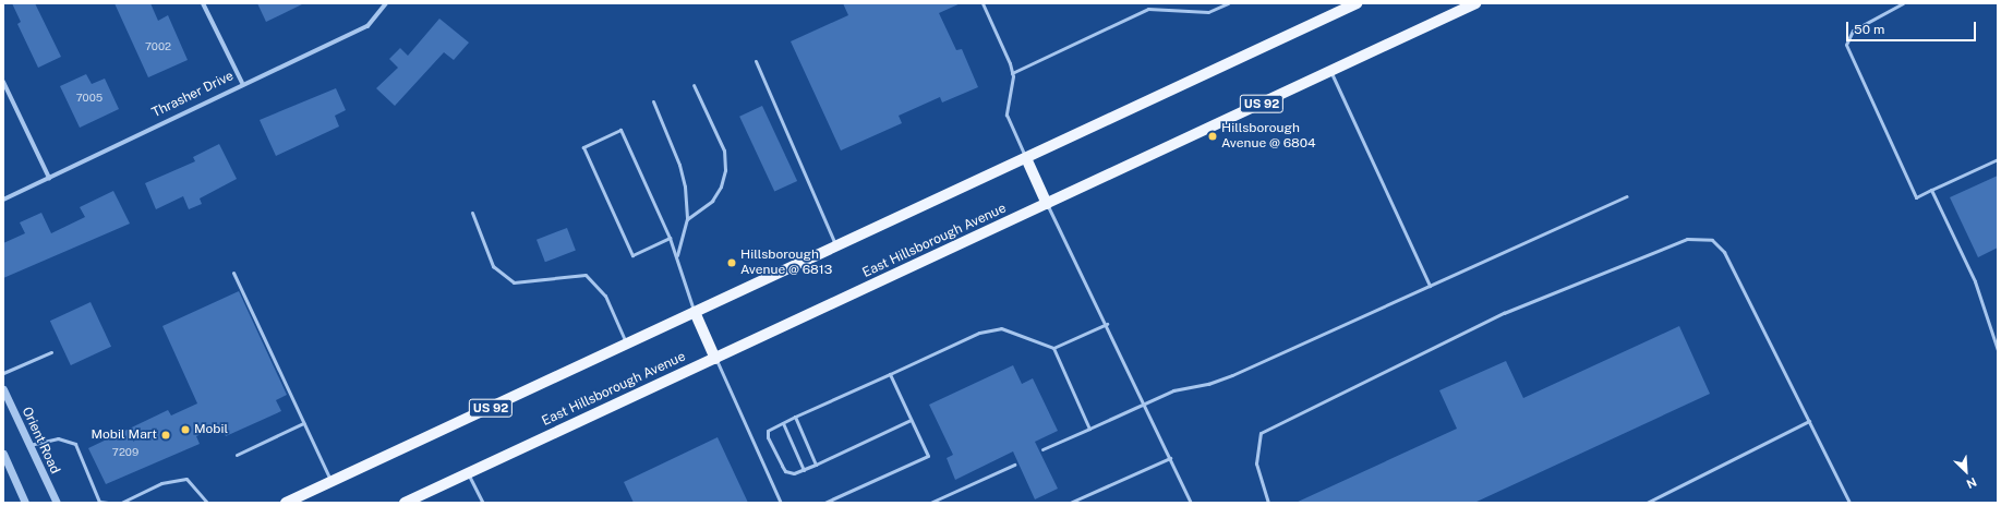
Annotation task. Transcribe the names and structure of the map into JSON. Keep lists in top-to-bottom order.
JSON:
{
  "streets": {
    "main road": ["US 92", "East Hillsborough Avenue"],
    "street": ["Thrasher Drive", "Orient Road"]
  },
  "places": [
    "Hillsborough Avenue @ 6804",
    "Hillsborough Avenue @ 6813",
    "Mobil",
    "Mobil Mart"
  ],
  "house_numbers": ["7002", "7005", "7209"],
  "scale_bar": "50 m",
  "north": "bottom right"
}
